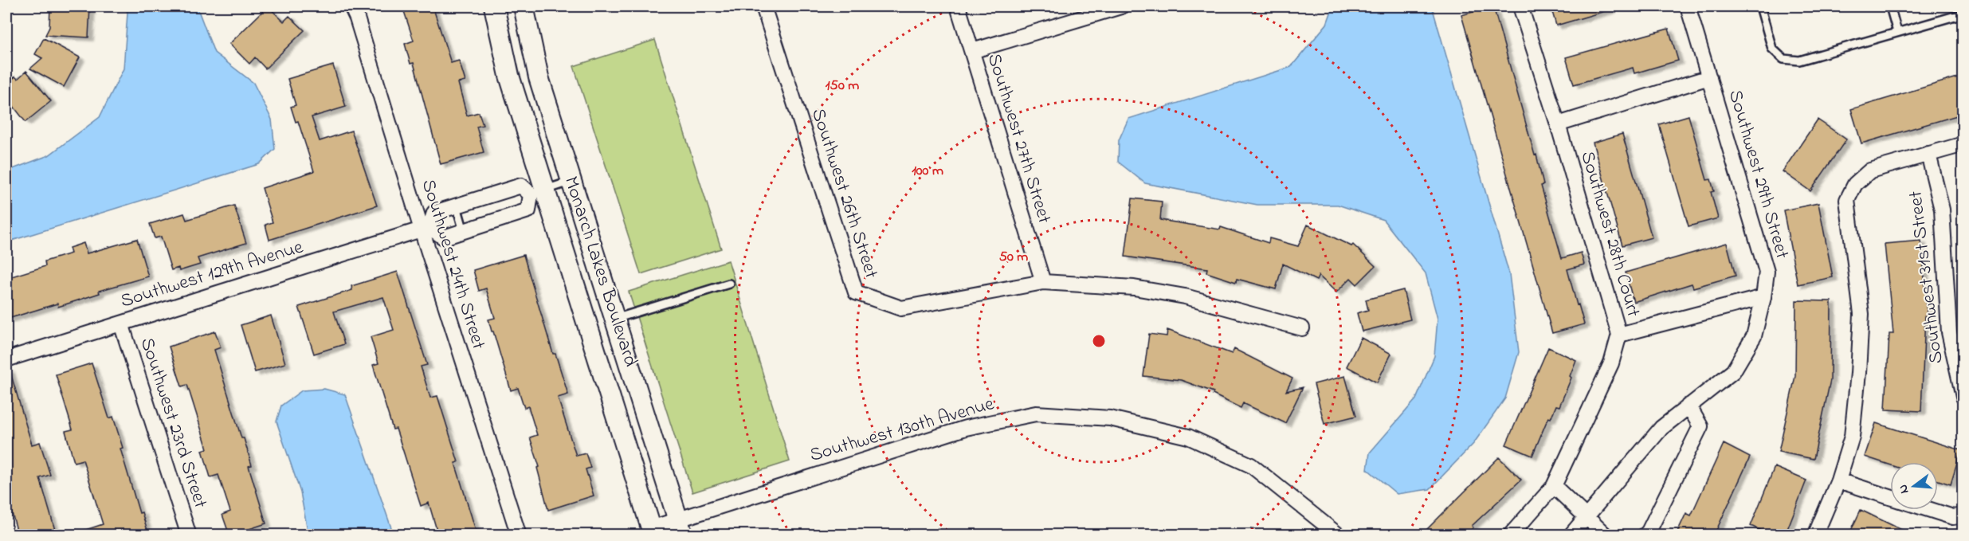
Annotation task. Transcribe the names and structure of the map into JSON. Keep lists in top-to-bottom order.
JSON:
{
  "streets": {
    "street": [
      "Southwest 27th Street",
      "Southwest 29th Street",
      "Southwest 26th Street",
      "Southwest 28th Court",
      "Southwest 24th Street",
      "Monarch Lakes Boulevard",
      "Southwest 129th Avenue",
      "Southwest 31st Street",
      "Southwest 23rd Street",
      "Southwest 130th Avenue"
    ]
  },
  "crossings": [
    ["Southwest 27th Street", "Southwest 26th Street"],
    ["Southwest 24th Street", "Southwest 129th Avenue"],
    ["Monarch Lakes Boulevard", "Southwest 130th Avenue"],
    ["Southwest 129th Avenue", "Southwest 23rd Street"]
  ],
  "north": "left",
  "rings": ["150 m", "100 m", "50 m"]
}
